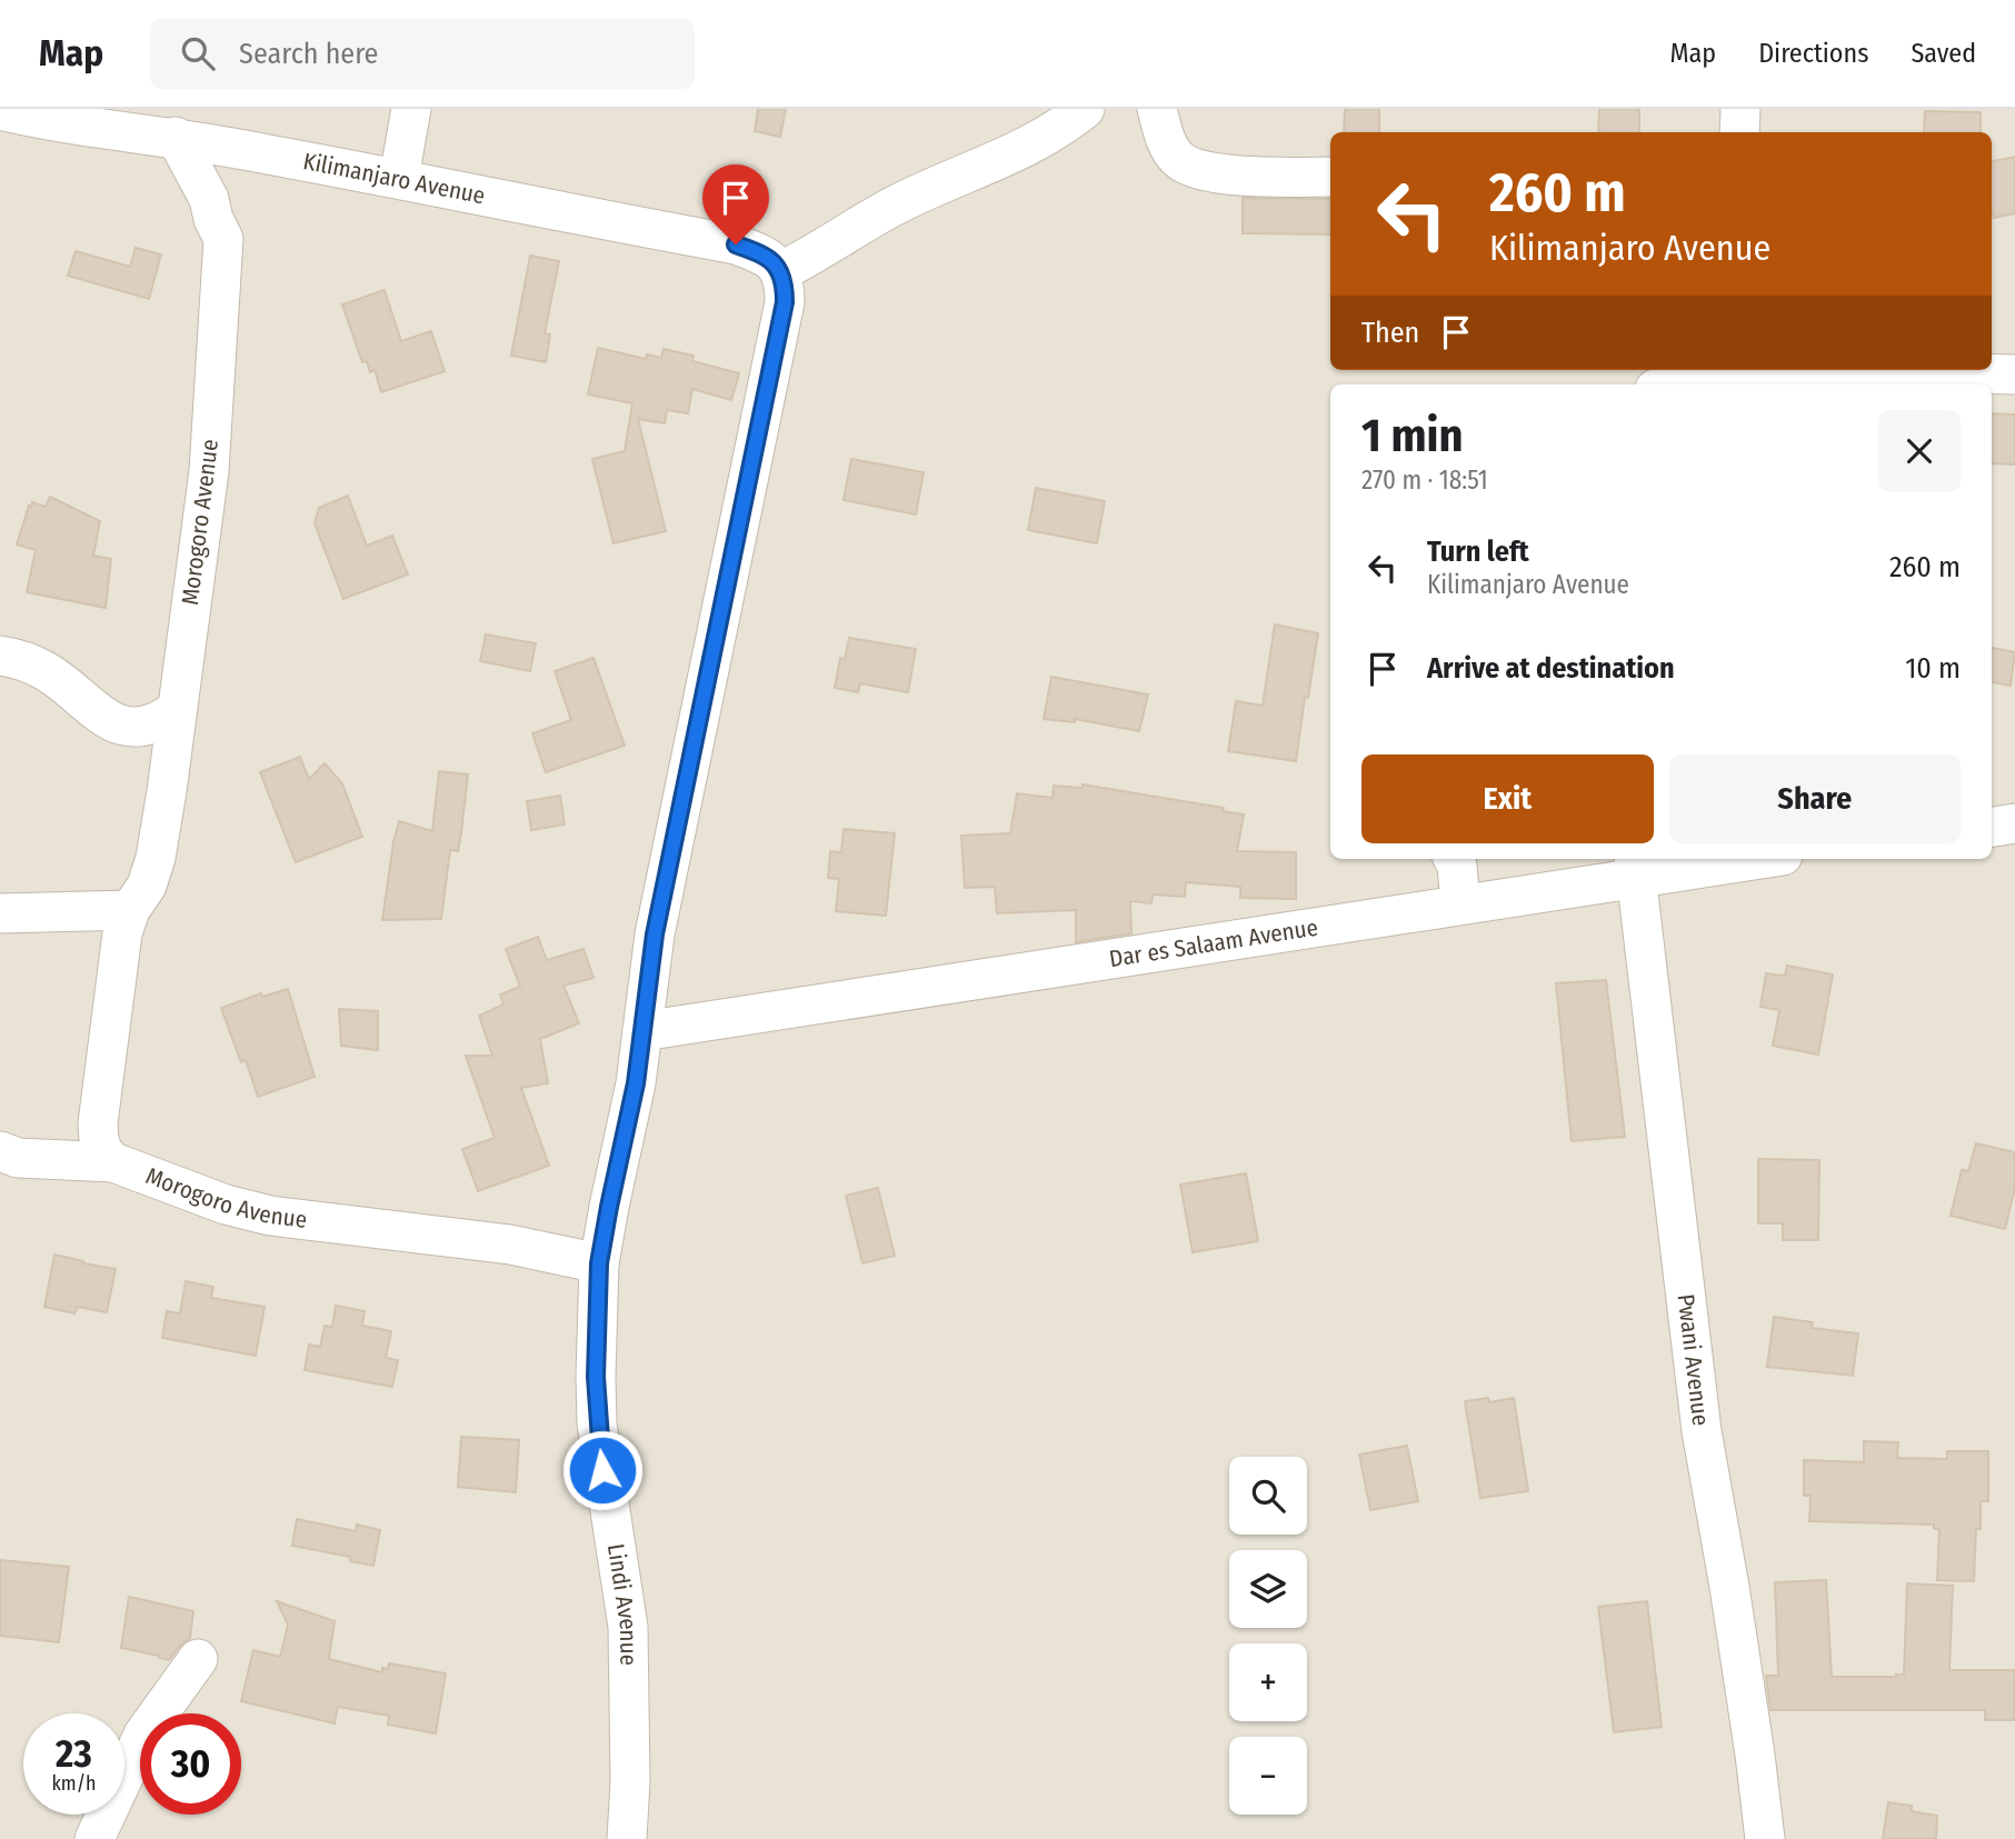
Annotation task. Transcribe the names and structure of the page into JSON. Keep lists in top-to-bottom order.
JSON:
{
  "streets": {
    "street": [
      "Kilimanjaro Avenue",
      "Morogoro Avenue",
      "Dar es Salaam Avenue",
      "Pwani Avenue",
      "Lindi Avenue"
    ]
  },
  "crossings": [
    ["Kilimanjaro Avenue", "Morogoro Avenue"],
    ["Kilimanjaro Avenue", "Lindi Avenue"],
    ["Morogoro Avenue", "Lindi Avenue"],
    ["Dar es Salaam Avenue", "Pwani Avenue"],
    ["Dar es Salaam Avenue", "Lindi Avenue"]
  ],
  "page": {
    "header": "Map",
    "search": "Search here",
    "nav": ["Map", "Directions", "Saved"],
    "turn": ["260 m", "Kilimanjaro Avenue"],
    "then": "Then",
    "heading": ["1 min", "270 m · 18:51"],
    "list": [
      {
        "name": "Turn left",
        "note": "Kilimanjaro Avenue",
        "value": "260 m"
      },
      {
        "name": "Arrive at destination",
        "value": "10 m"
      }
    ],
    "buttons": ["Exit", "Share"],
    "map_buttons": ["+", "−"],
    "speed": "23 km/h",
    "limit": "30"
  }
}
